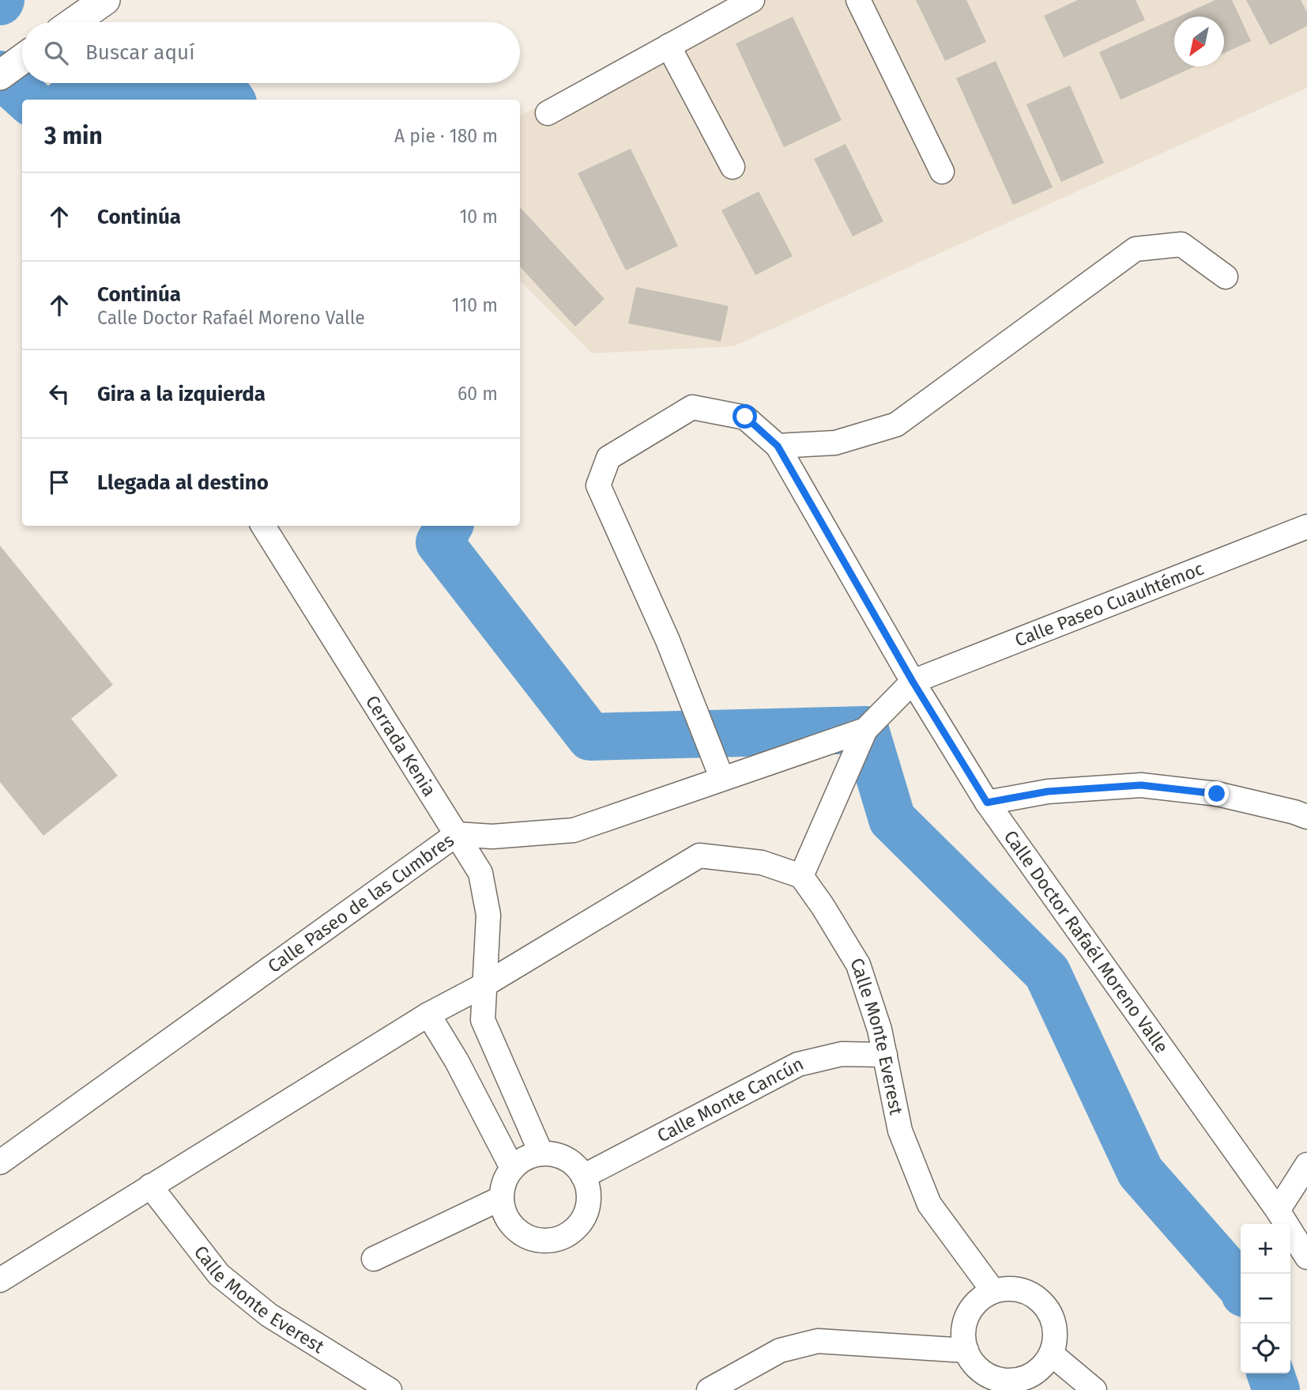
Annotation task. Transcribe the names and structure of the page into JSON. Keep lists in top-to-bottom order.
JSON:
{
  "streets": {
    "street": [
      "Calle Paseo Cuauhtémoc",
      "Cerrada Kenia",
      "Calle Paseo de las Cumbres",
      "Calle Doctor Rafaél Moreno Valle",
      "Calle Monte Everest",
      "Calle Monte Cancún"
    ]
  },
  "crossings": [
    ["Calle Paseo Cuauhtémoc", "Calle Paseo de las Cumbres"],
    ["Calle Paseo Cuauhtémoc", "Calle Doctor Rafaél Moreno Valle"],
    ["Cerrada Kenia", "Calle Paseo de las Cumbres"],
    ["Calle Paseo de las Cumbres", "Calle Doctor Rafaél Moreno Valle"],
    ["Calle Monte Everest", "Calle Monte Cancún"]
  ],
  "north": "bottom left",
  "page": {
    "search": "Buscar aquí",
    "heading": ["3 min", "A pie · 180 m"],
    "list": [
      ["Continúa", "10 m"],
      ["Continúa", "Calle Doctor Rafaél Moreno Valle", "110 m"],
      ["Gira a la izquierda", "60 m"],
      "Llegada al destino"
    ],
    "map_buttons": ["+", "−"]
  }
}
